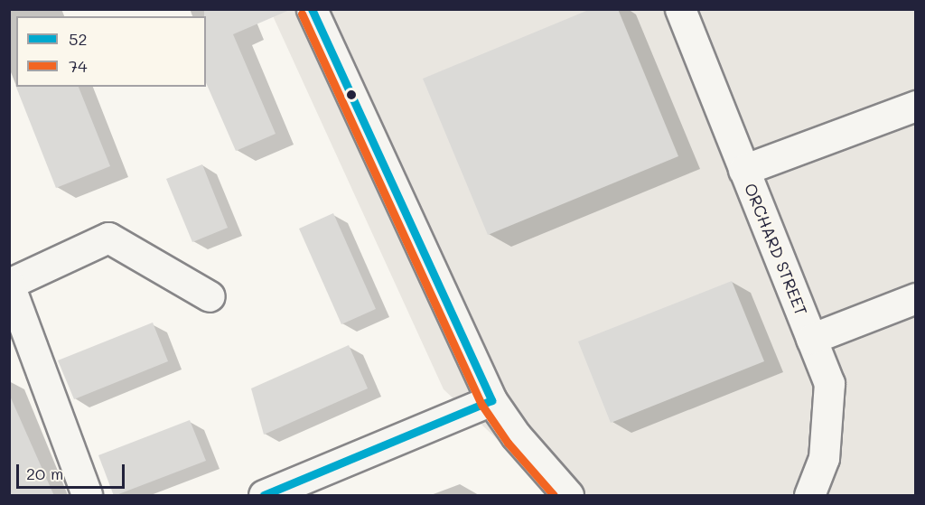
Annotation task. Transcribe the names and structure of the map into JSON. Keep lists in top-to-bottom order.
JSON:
{
  "streets": {
    "street": ["ORCHARD STREET"]
  },
  "lines": ["transit line 52", "transit line 74"],
  "legend": ["52", "74"],
  "scale_bar": "20 m"
}
